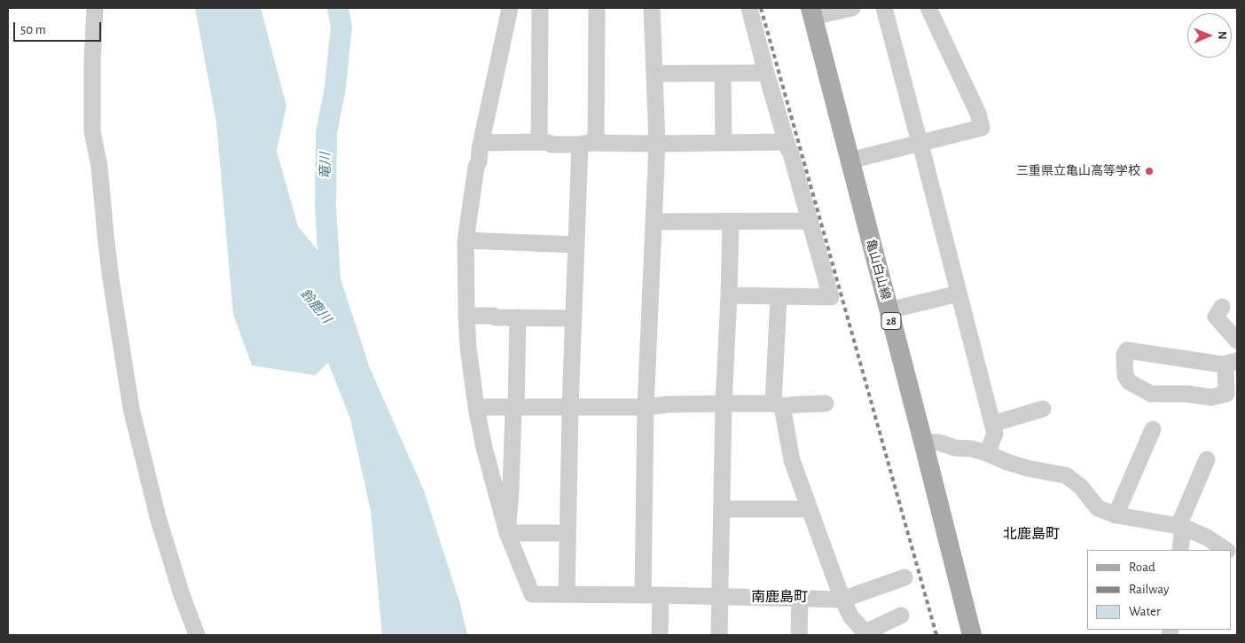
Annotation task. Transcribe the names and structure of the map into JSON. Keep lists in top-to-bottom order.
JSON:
{
  "streets": {
    "main road": ["亀山白山線", "28"]
  },
  "districts": ["北鹿島町", "南鹿島町"],
  "water": ["竜川", "鈴鹿川"],
  "places": ["三重県立亀山高等学校"],
  "legend": ["Road", "Railway", "Water"],
  "scale_bar": "50 m",
  "north": "right"
}
